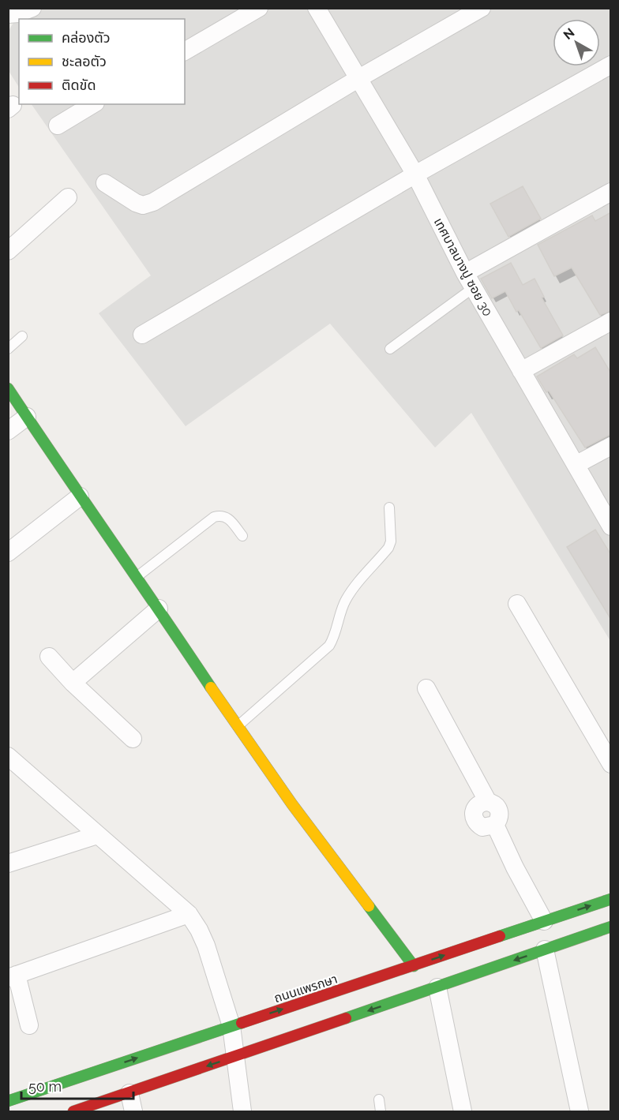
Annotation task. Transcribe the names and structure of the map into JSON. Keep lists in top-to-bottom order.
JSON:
{
  "streets": {
    "main road": ["ถนนแพรกษา"],
    "street": ["เทศบาลบางปู ซอย 30"]
  },
  "legend": ["คล่องตัว", "ชะลอตัว", "ติดขัด"],
  "scale_bar": "50 m",
  "north": "top left"
}
